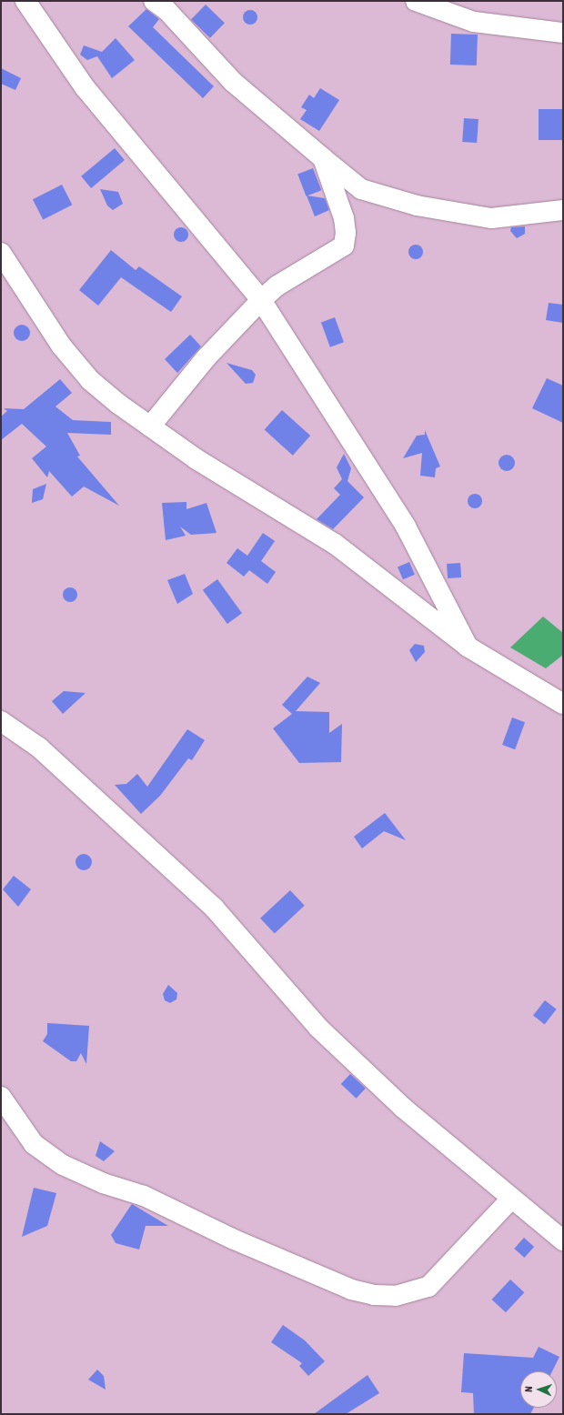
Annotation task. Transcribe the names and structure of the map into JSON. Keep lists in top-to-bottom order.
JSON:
{
  "north": "left"
}
